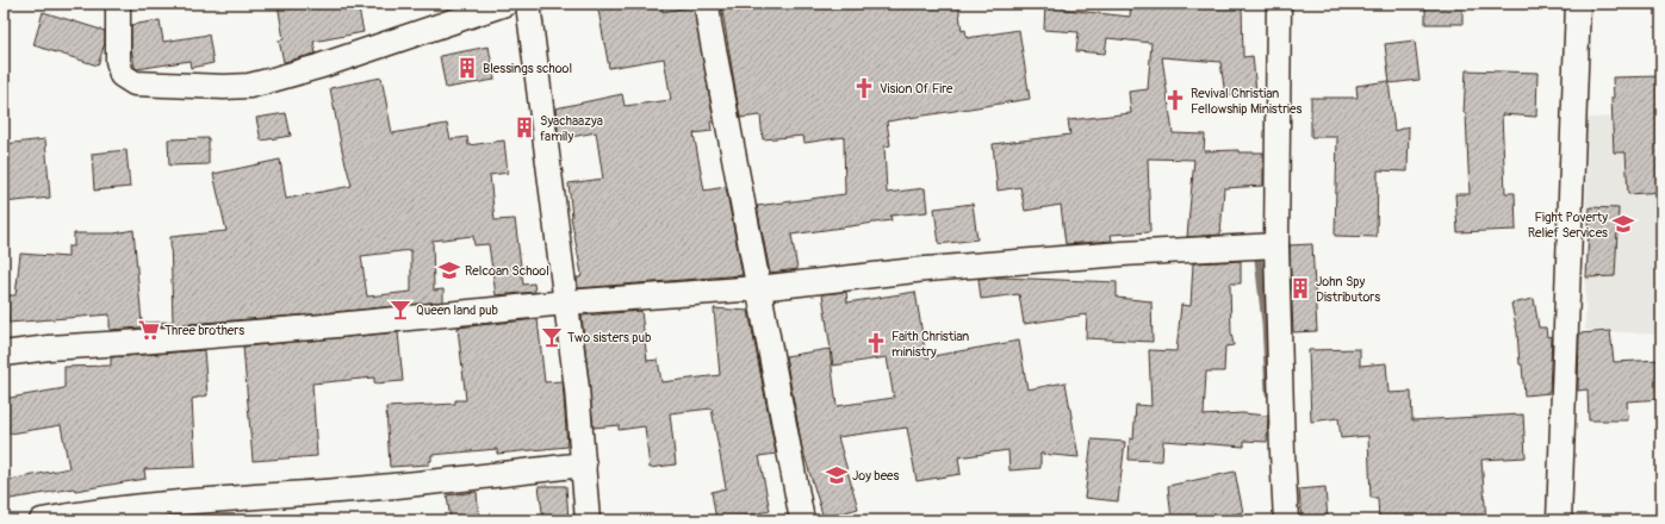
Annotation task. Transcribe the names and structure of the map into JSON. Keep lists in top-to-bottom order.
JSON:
{
  "places": {
    "building": ["Blessings school", "Syachaazya family", "John Spy Distributors"],
    "church": ["Vision Of Fire", "Revival Christian Fellowship Ministries", "Faith Christian ministry"],
    "school or university": ["Fight Poverty Relief Services", "Relcoan School", "Joy bees"],
    "bar": ["Queen land pub", "Two sisters pub"],
    "supermarket": ["Three brothers"]
  }
}
